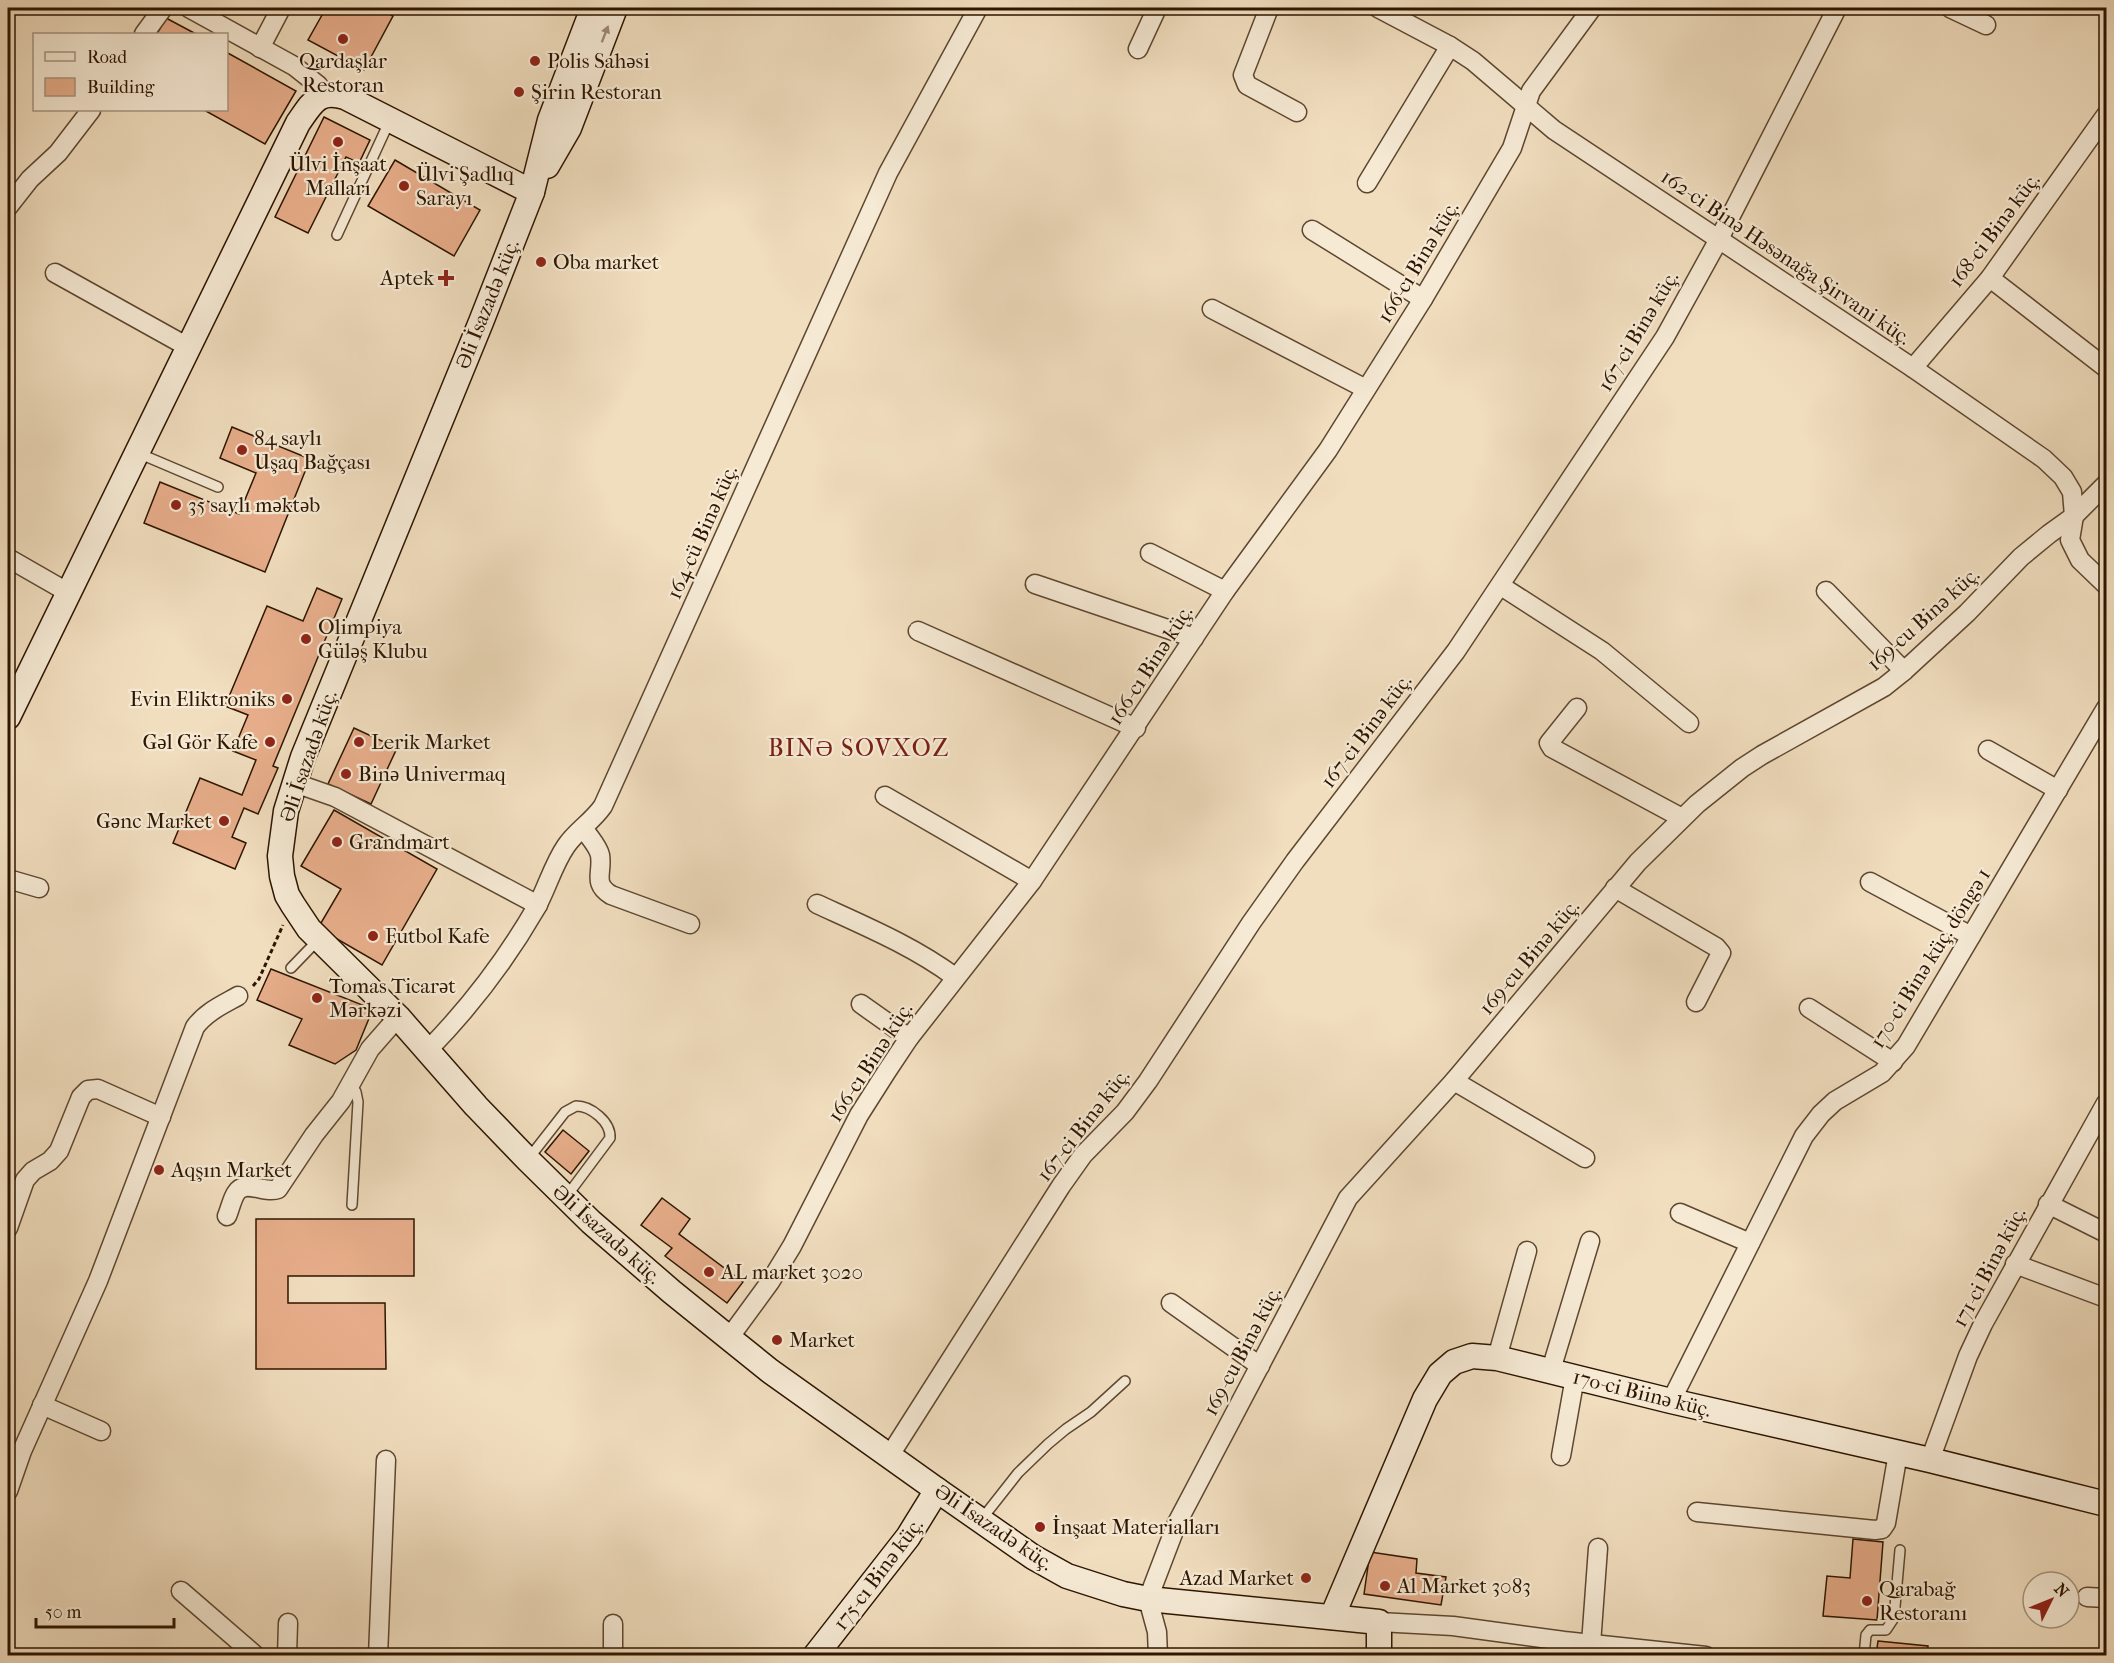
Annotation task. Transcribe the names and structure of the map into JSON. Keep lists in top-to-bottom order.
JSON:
{
  "streets": {
    "street": [
      "168-ci Binə küç.",
      "162-ci Binə Həsənağa Şirvani küç.",
      "166-cı Binə küç.",
      "Əli İsazadə küç.",
      "167-ci Binə küç.",
      "164-cü Binə küç.",
      "169-cu Binə küç.",
      "170-ci Binə küç. döngə 1",
      "171-ci Binə küç.",
      "17o-ci Biinə küç.",
      "175-cı Binə küç."
    ]
  },
  "crossings": [
    ["168-ci Binə küç.", "162-ci Binə Həsənağa Şirvani küç."],
    ["162-ci Binə Həsənağa Şirvani küç.", "166-cı Binə küç."],
    ["162-ci Binə Həsənağa Şirvani küç.", "167-ci Binə küç."],
    ["162-ci Binə Həsənağa Şirvani küç.", "169-cu Binə küç."],
    ["166-cı Binə küç.", "Əli İsazadə küç."],
    ["Əli İsazadə küç.", "167-ci Binə küç."],
    ["Əli İsazadə küç.", "164-cü Binə küç."],
    ["Əli İsazadə küç.", "169-cu Binə küç."],
    ["Əli İsazadə küç.", "17o-ci Biinə küç."],
    ["Əli İsazadə küç.", "175-cı Binə küç."],
    ["170-ci Binə küç. döngə 1", "17o-ci Biinə küç."],
    ["171-ci Binə küç.", "17o-ci Biinə küç."]
  ],
  "districts": ["BINƏ SOVXOZ"],
  "places": {
    "other": [
      "Qardaşlar Restoran",
      "Polis Sahəsi",
      "Şirin Restoran",
      "Ülvi İnşaat Malları",
      "Ülvi Şadlıq Sarayı",
      "Oba market",
      "84 saylı Uşaq Bağçası",
      "35 saylı məktəb",
      "Olimpiya Güləş Klubu",
      "Evin Eliktroniks",
      "Gəl Gör Kafe",
      "Lerik Market",
      "Binə Univermaq",
      "Gənc Market",
      "Grandmart",
      "Futbol Kafe",
      "Tomas Ticarət Mərkəzi",
      "Aqşın Market",
      "AL market 3020",
      "Market",
      "İnşaat Materialları",
      "Azad Market",
      "Al Market 3083",
      "Qarabağ Restoranı"
    ],
    "health": ["Aptek"]
  },
  "legend": ["Road", "Building"],
  "scale_bar": "50 m",
  "north": "top right"
}
